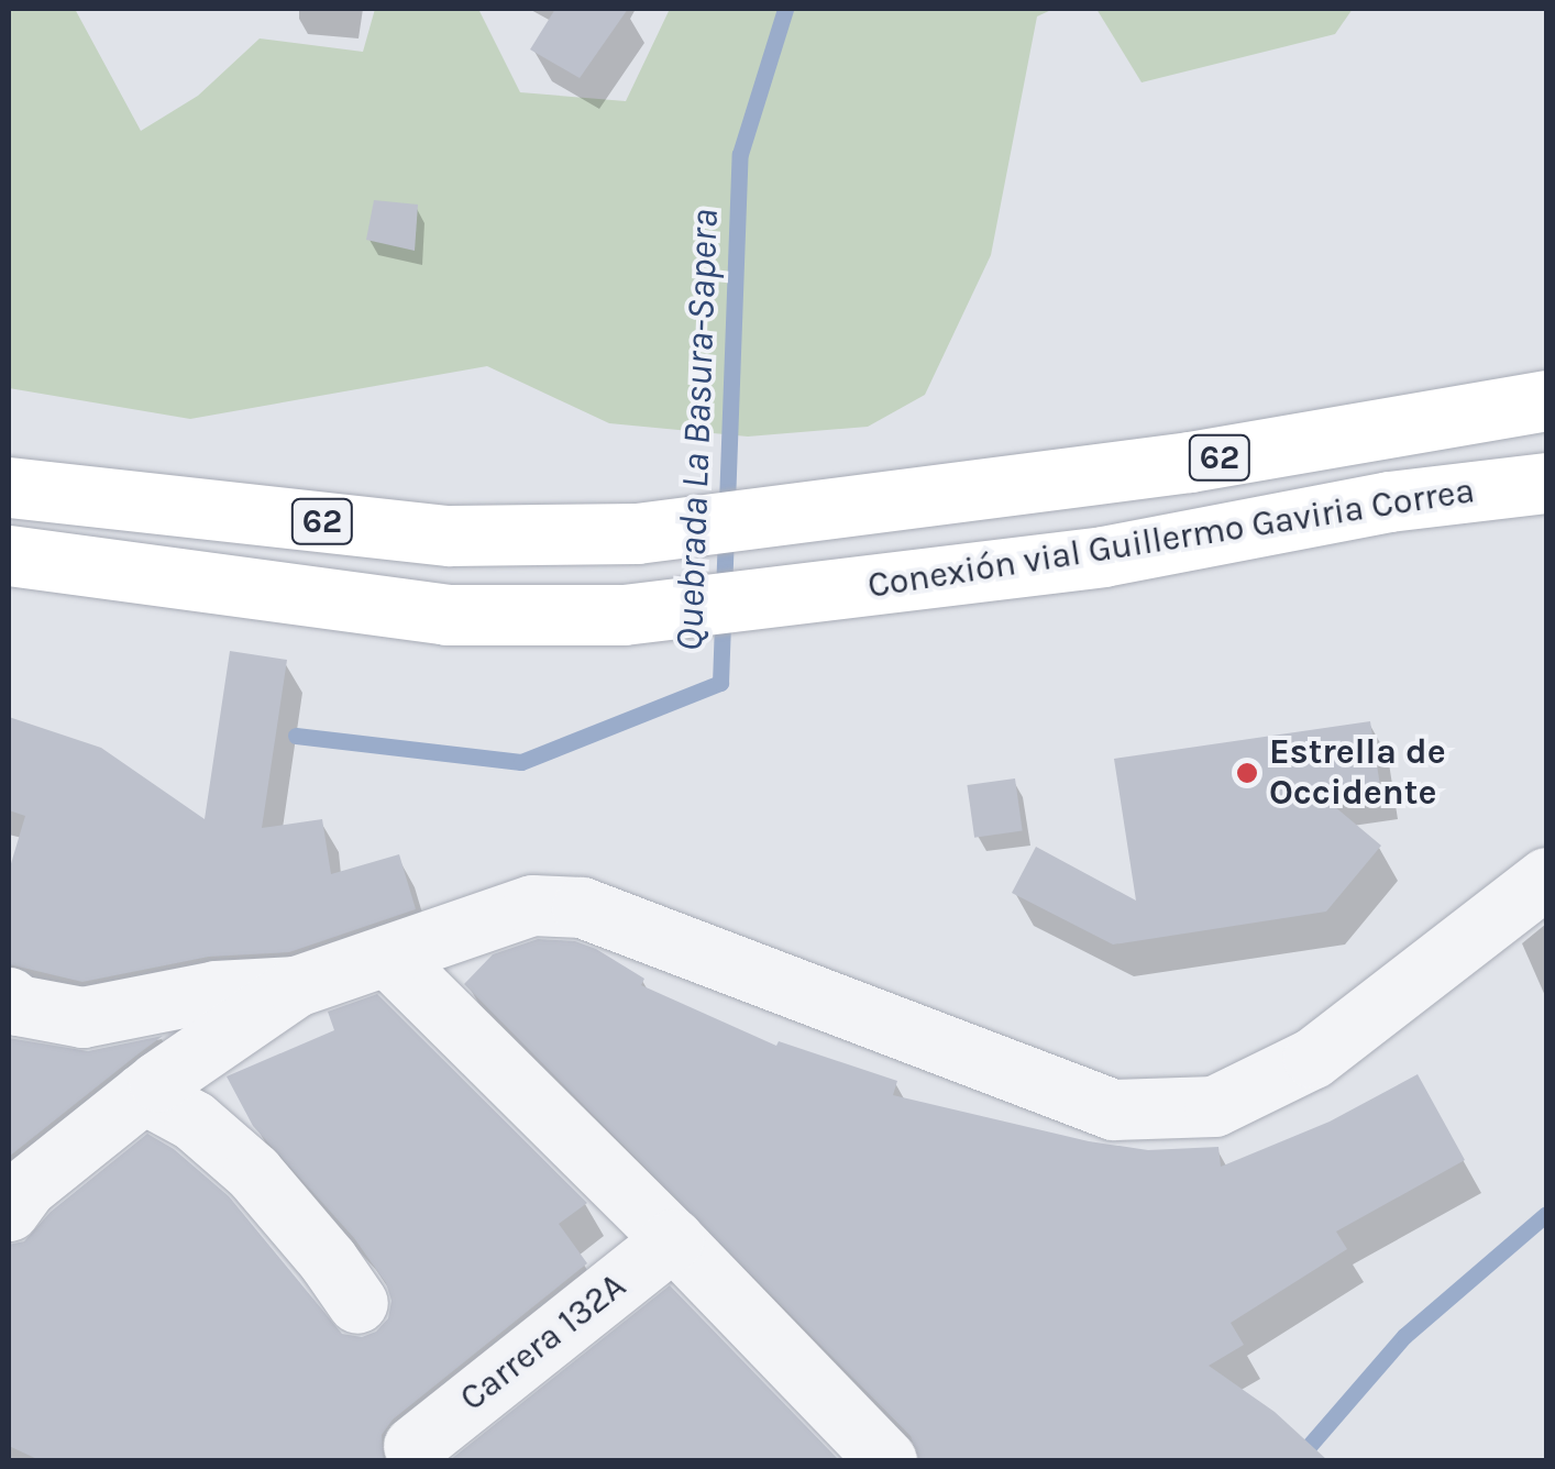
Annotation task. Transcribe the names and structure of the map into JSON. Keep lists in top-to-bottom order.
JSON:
{
  "streets": {
    "highway": ["62", "Conexión vial Guillermo Gaviria Correa"],
    "street": ["Carrera 132A"]
  },
  "water": ["Quebrada La Basura-Sapera"],
  "places": ["Estrella de Occidente"]
}
